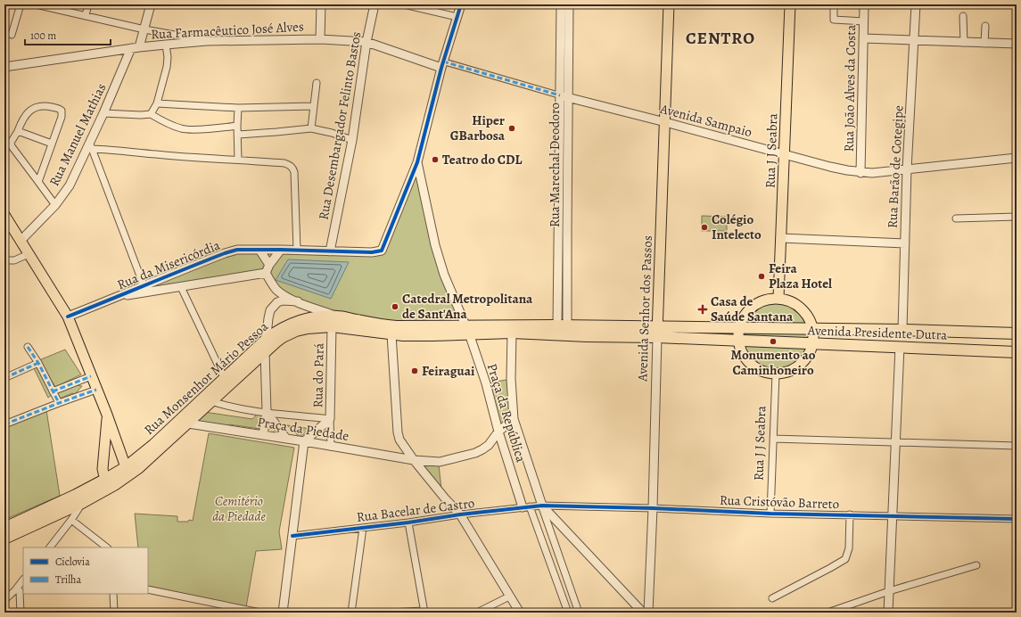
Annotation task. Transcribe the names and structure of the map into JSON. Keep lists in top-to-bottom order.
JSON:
{
  "streets": {
    "highway": ["Avenida Presidente Dutra", "Rua Monsenhor Mário Pessoa"],
    "main road": ["Rua J J Seabra", "Avenida Senhor dos Passos"],
    "street": [
      "Rua Farmacêutico José Alves",
      "Rua João Alves da Costa",
      "Avenida Sampaio",
      "Rua Desembargador Felinto Bastos",
      "Rua Manuel Mathias",
      "Rua Marechal Deodoro",
      "Rua Barão de Cotegipe",
      "Rua da Misericórdia",
      "Rua do Pará",
      "Praça da República",
      "Praça da Piedade",
      "Rua Cristóvão Barreto",
      "Rua Bacelar de Castro"
    ]
  },
  "crossings": [
    ["Rua Farmacêutico José Alves", "Rua Desembargador Felinto Bastos"],
    ["Rua Farmacêutico José Alves", "Rua Manuel Mathias"],
    ["Rua Farmacêutico José Alves", "Rua da Misericórdia"],
    ["Rua João Alves da Costa", "Avenida Sampaio"],
    ["Avenida Sampaio", "Rua J J Seabra"],
    ["Avenida Sampaio", "Rua Marechal Deodoro"],
    ["Avenida Sampaio", "Rua Barão de Cotegipe"],
    ["Avenida Sampaio", "Avenida Senhor dos Passos"],
    ["Rua Desembargador Felinto Bastos", "Rua da Misericórdia"],
    ["Rua J J Seabra", "Rua Cristóvão Barreto"],
    ["Rua Marechal Deodoro", "Rua Monsenhor Mário Pessoa"],
    ["Rua Barão de Cotegipe", "Avenida Presidente Dutra"],
    ["Rua da Misericórdia", "Praça da República"],
    ["Avenida Senhor dos Passos", "Rua Monsenhor Mário Pessoa"],
    ["Avenida Senhor dos Passos", "Rua Cristóvão Barreto"],
    ["Avenida Presidente Dutra", "Rua Monsenhor Mário Pessoa"],
    ["Rua do Pará", "Rua Monsenhor Mário Pessoa"],
    ["Rua do Pará", "Praça da Piedade"],
    ["Rua Monsenhor Mário Pessoa", "Praça da República"],
    ["Rua Monsenhor Mário Pessoa", "Praça da Piedade"],
    ["Praça da República", "Praça da Piedade"],
    ["Praça da República", "Rua Cristóvão Barreto"],
    ["Praça da República", "Rua Bacelar de Castro"],
    ["Rua Cristóvão Barreto", "Rua Bacelar de Castro"]
  ],
  "districts": ["CENTRO"],
  "parks": ["Cemitério da Piedade"],
  "places": {
    "other": [
      "Hiper GBarbosa",
      "Teatro do CDL",
      "Colégio Intelecto",
      "Feira Plaza Hotel",
      "Catedral Metropolitana de Sant'Ana",
      "Monumento ao Caminhoneiro",
      "Feiraguai"
    ],
    "health": ["Casa de Saúde Santana"]
  },
  "legend": ["Ciclovia", "Trilha"],
  "scale_bar": "100 m"
}
